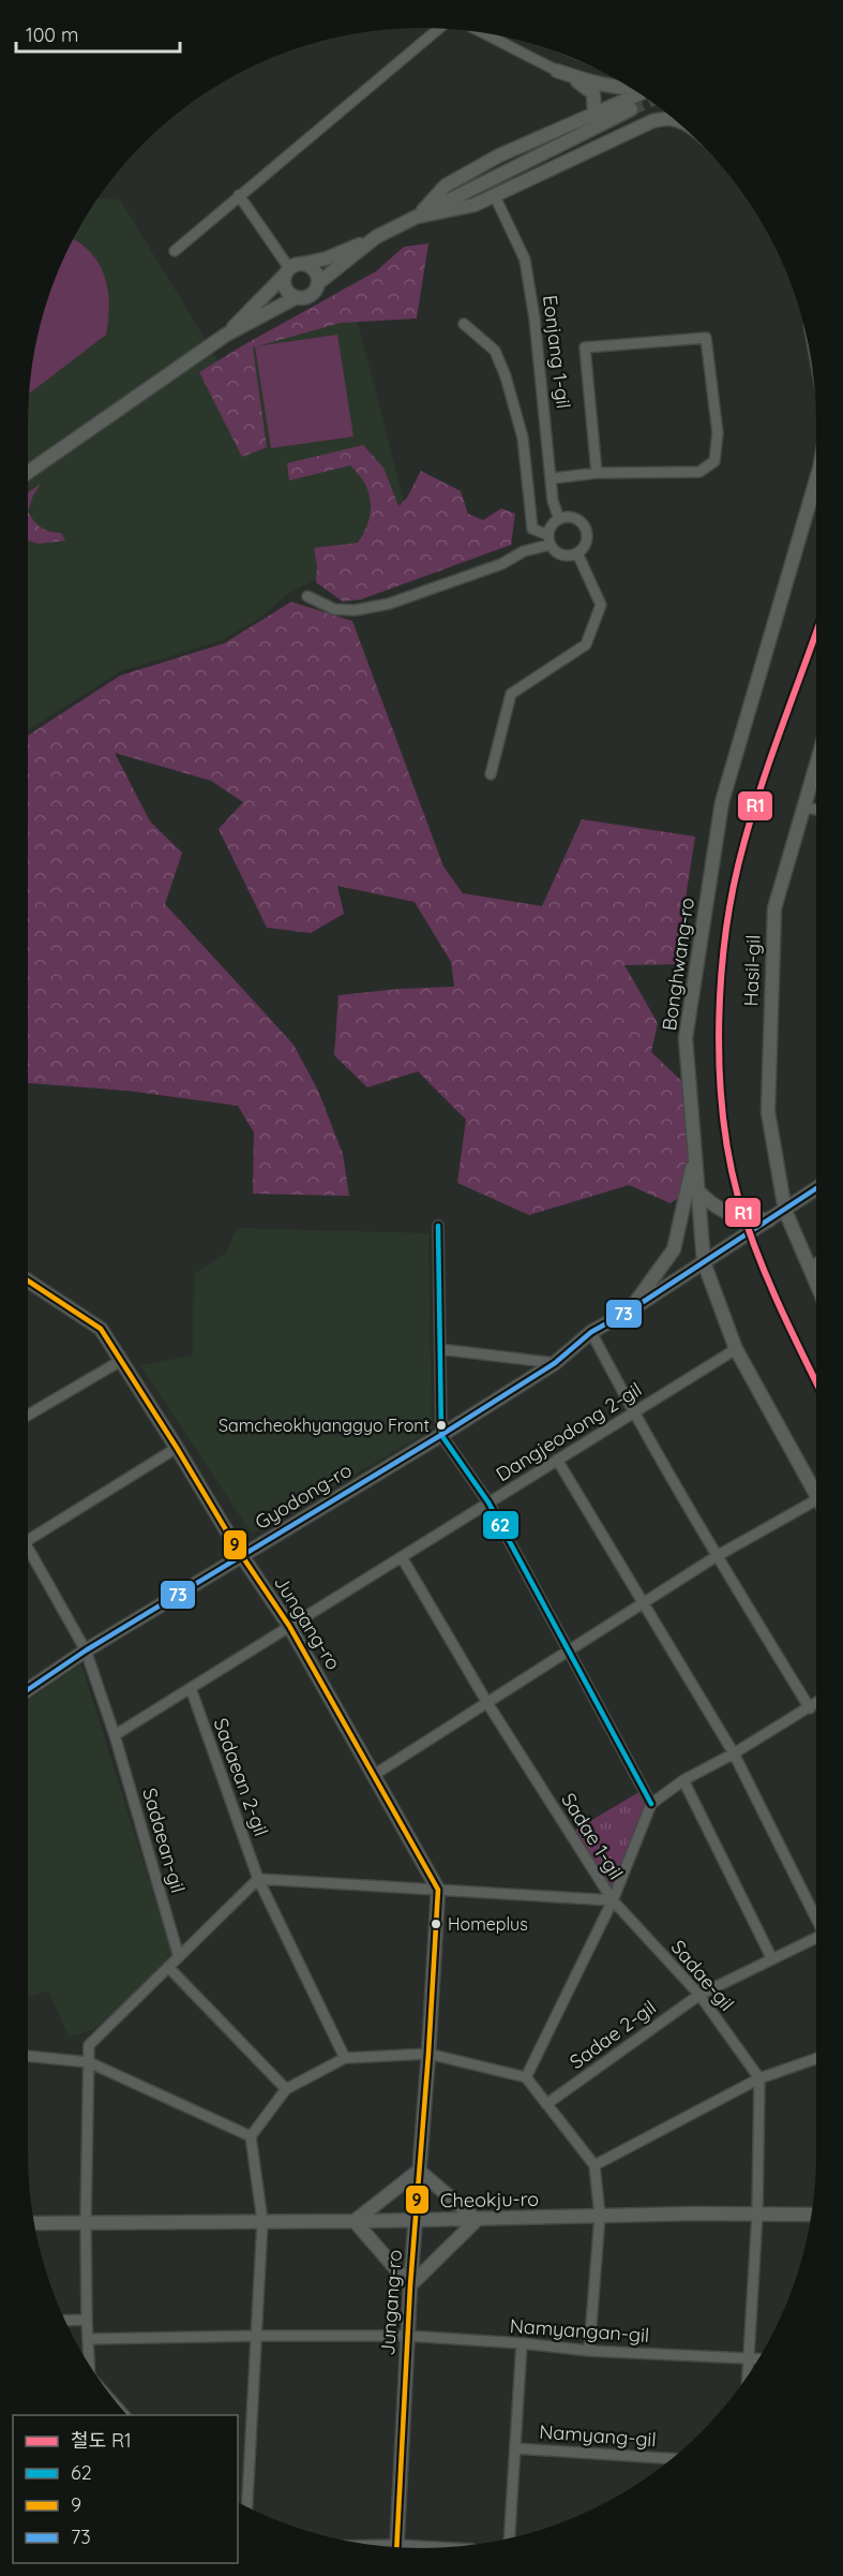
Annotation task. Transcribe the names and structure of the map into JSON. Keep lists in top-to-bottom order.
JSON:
{
  "streets": {
    "street": [
      "Eonjang 1-gil",
      "Bonghwang-ro",
      "Hasil-gil",
      "Dangjeodong 2-gil",
      "Gyodong-ro",
      "Jungang-ro",
      "Sadaean 2-gil",
      "Sadae 1-gil",
      "Sadaean-gil",
      "Sadae-gil",
      "Sadae 2-gil",
      "Cheokju-ro",
      "Namyangan-gil",
      "Namyang-gil"
    ]
  },
  "crossings": [
    ["Bonghwang-ro", "Dangjeodong 2-gil"],
    ["Bonghwang-ro", "Gyodong-ro"],
    ["Hasil-gil", "Gyodong-ro"],
    ["Dangjeodong 2-gil", "Jungang-ro"],
    ["Dangjeodong 2-gil", "Sadae 1-gil"],
    ["Gyodong-ro", "Jungang-ro"],
    ["Jungang-ro", "Cheokju-ro"],
    ["Jungang-ro", "Namyangan-gil"],
    ["Sadae 1-gil", "Sadae-gil"],
    ["Sadae-gil", "Sadae 2-gil"],
    ["Namyangan-gil", "Namyang-gil"]
  ],
  "places": ["Samcheokhyanggyo Front", "Homeplus"],
  "lines": [
    "rail line R1",
    "transit line 73",
    "transit line 62",
    "transit line 9"
  ],
  "legend": [
    "철도 R1",
    "62",
    "9",
    "73"
  ],
  "scale_bar": "100 m"
}
